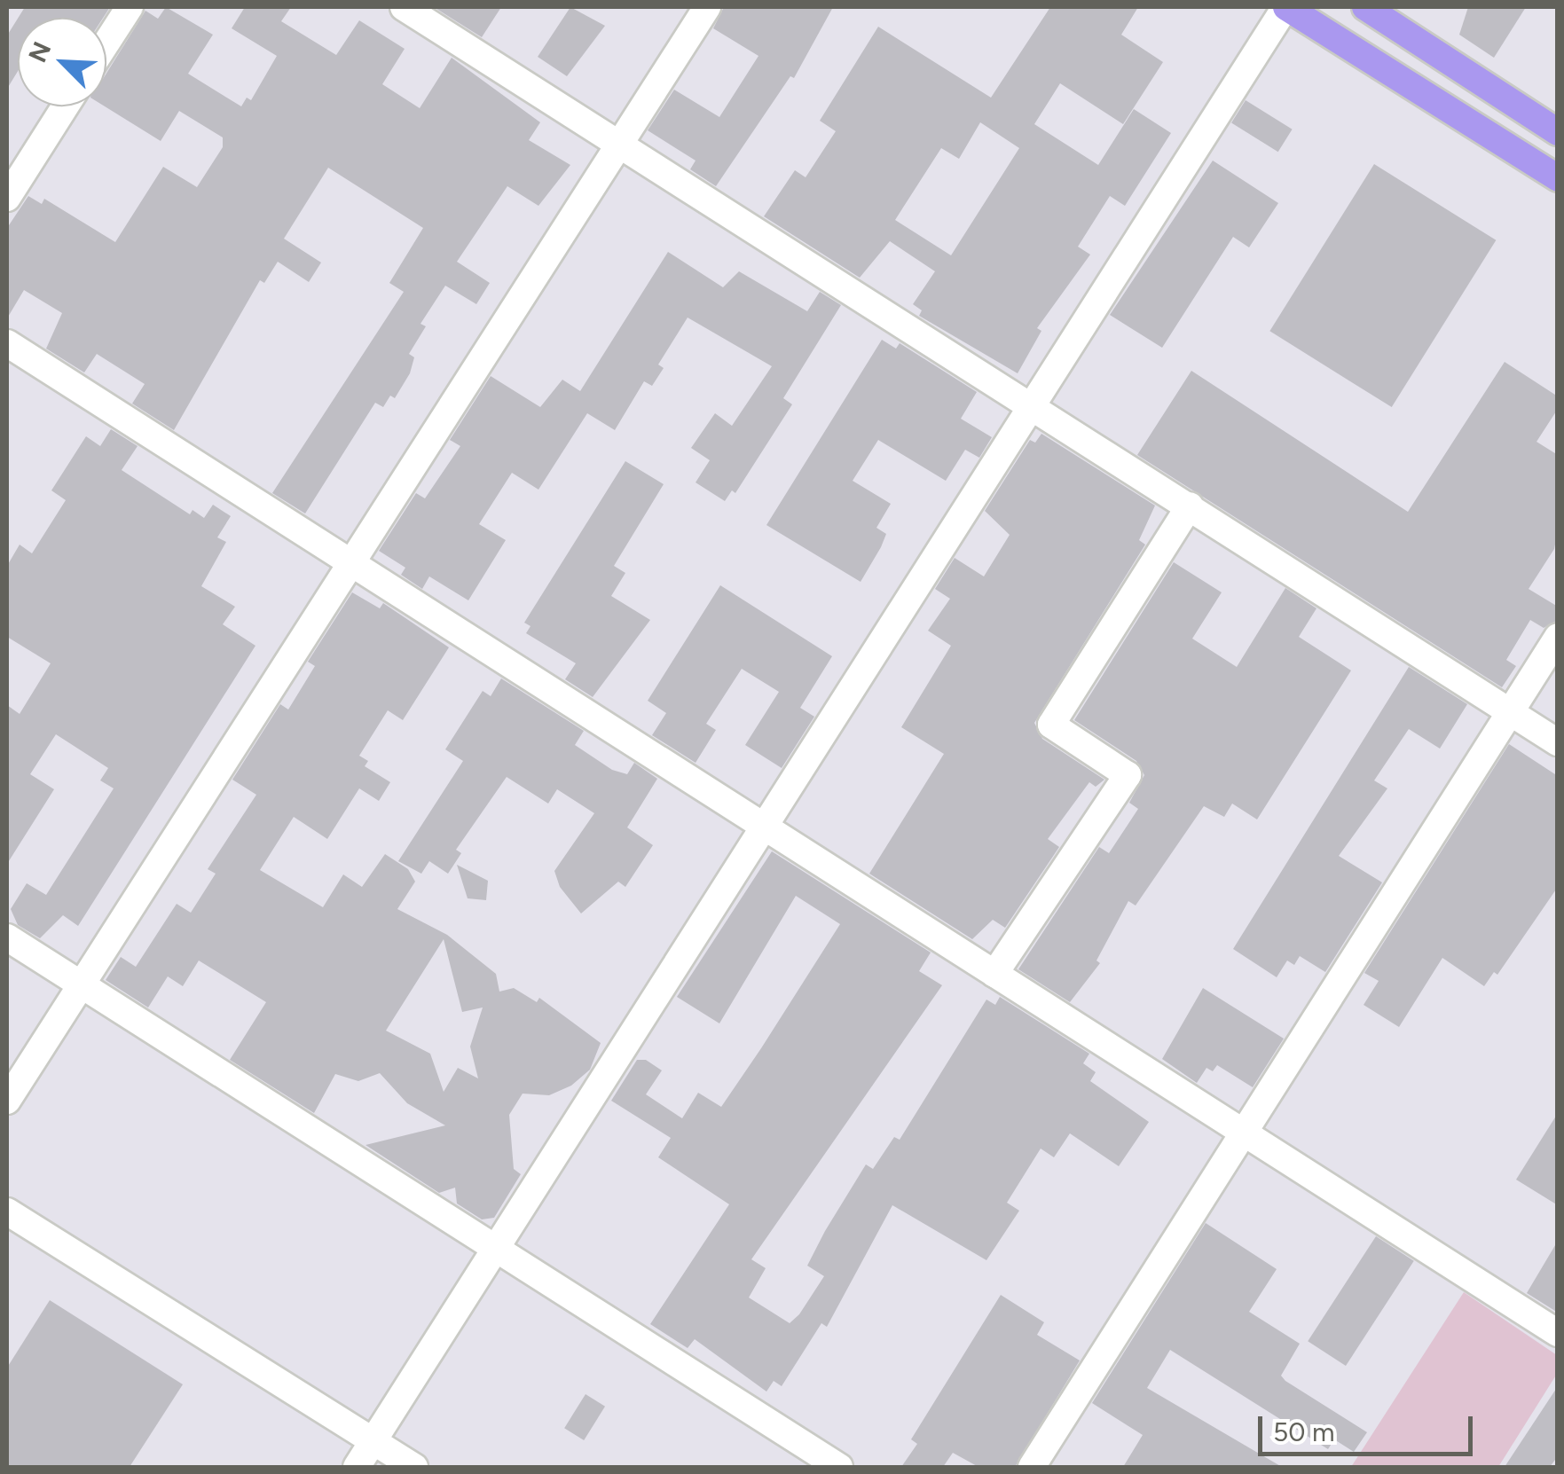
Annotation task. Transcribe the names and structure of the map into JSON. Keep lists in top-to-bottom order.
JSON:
{
  "scale_bar": "50 m",
  "north": "top left"
}
